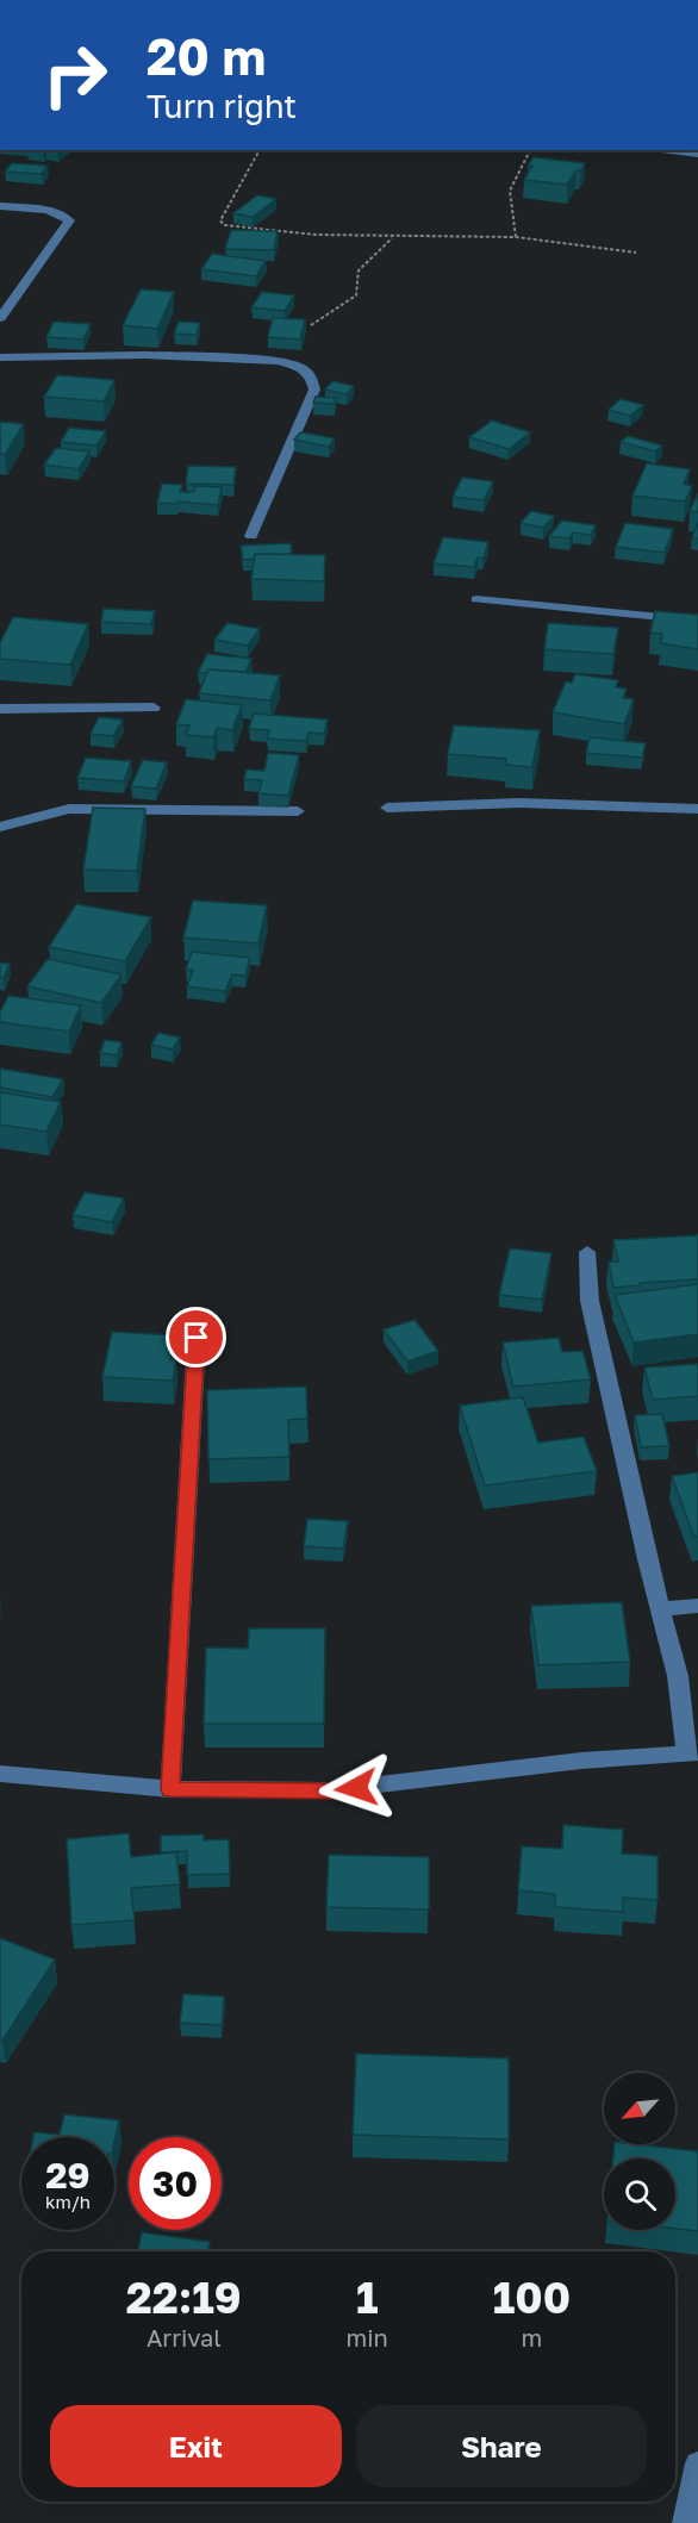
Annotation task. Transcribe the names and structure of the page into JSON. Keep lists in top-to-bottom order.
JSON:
{
  "north": "bottom left",
  "page": {
    "turn": ["20 m", "Turn right"],
    "speed": "29 km/h",
    "limit": "30",
    "eta": [
      "22:19",
      "Arrival",
      "1",
      "min",
      "100",
      "m"
    ],
    "buttons": ["Exit", "Share"]
  }
}
